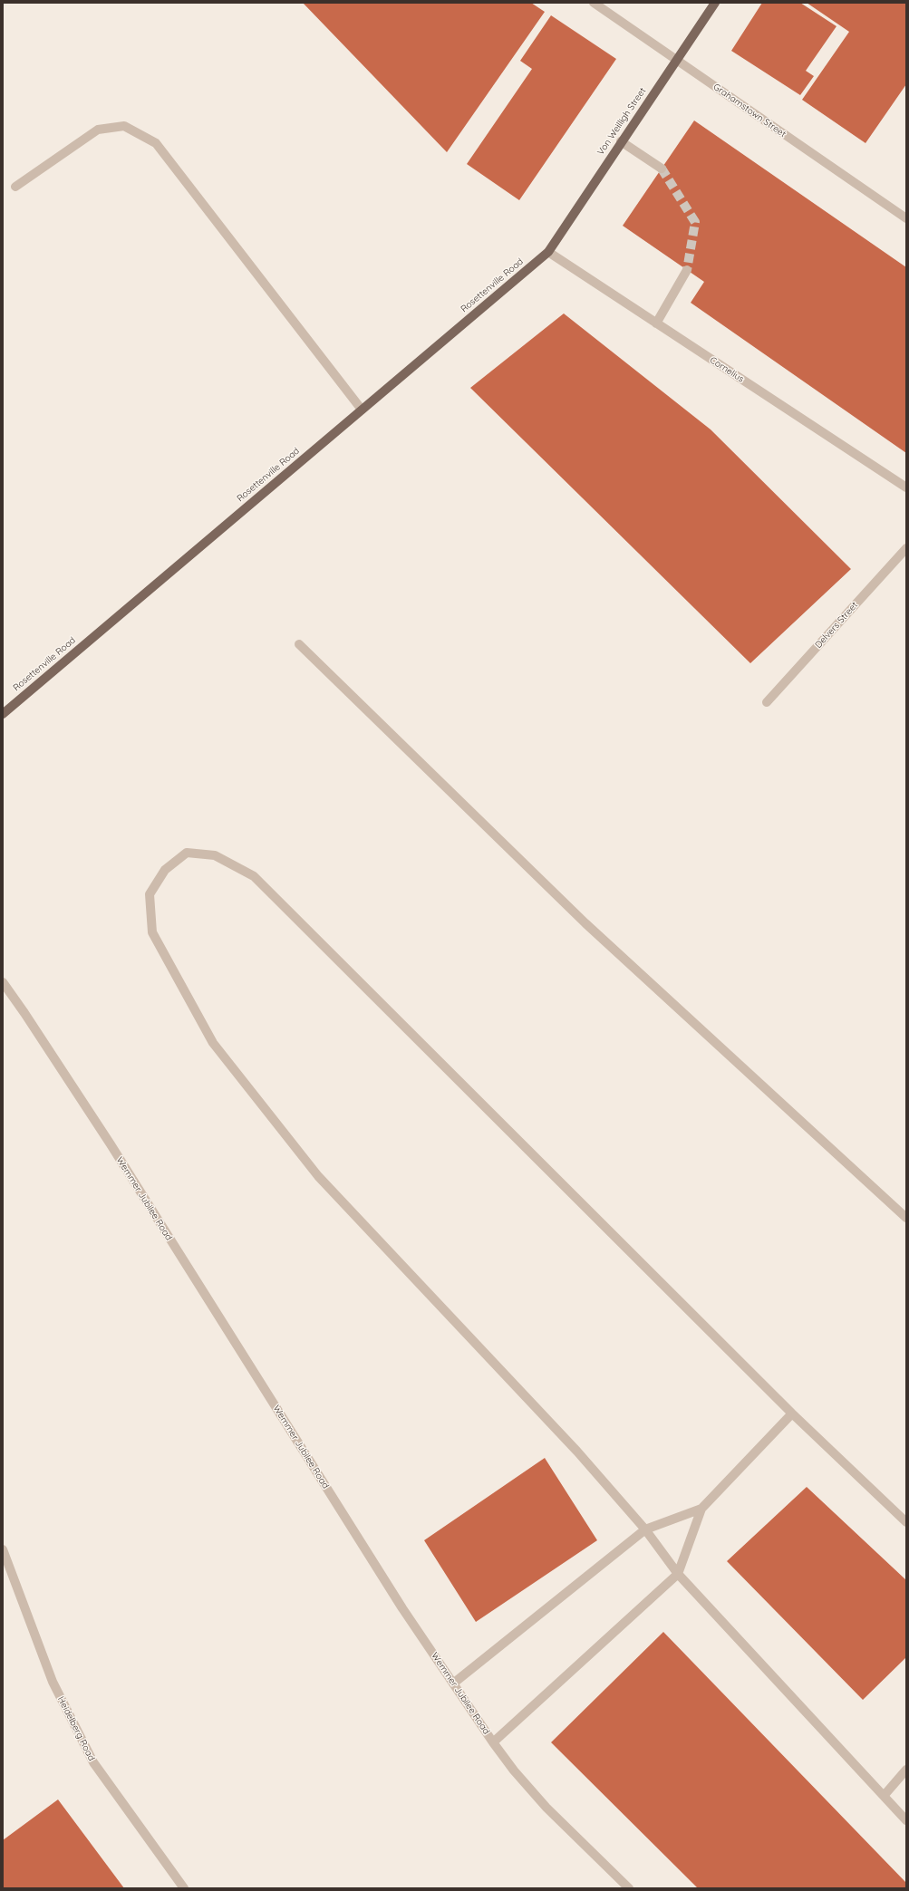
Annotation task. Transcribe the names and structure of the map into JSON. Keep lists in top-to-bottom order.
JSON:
{
  "streets": {
    "main road": ["Von Weilligh Street", "Rosettenville Road"],
    "street": [
      "Grahamstown Street",
      "Cornelius",
      "Delvers Street",
      "Wemmer Jubilee Road",
      "Heidelberg Road"
    ]
  },
  "crossings": [
    ["Grahamstown Street", "Von Weilligh Street"],
    ["Von Weilligh Street", "Rosettenville Road"],
    ["Von Weilligh Street", "Cornelius"],
    ["Rosettenville Road", "Cornelius"]
  ]
}
